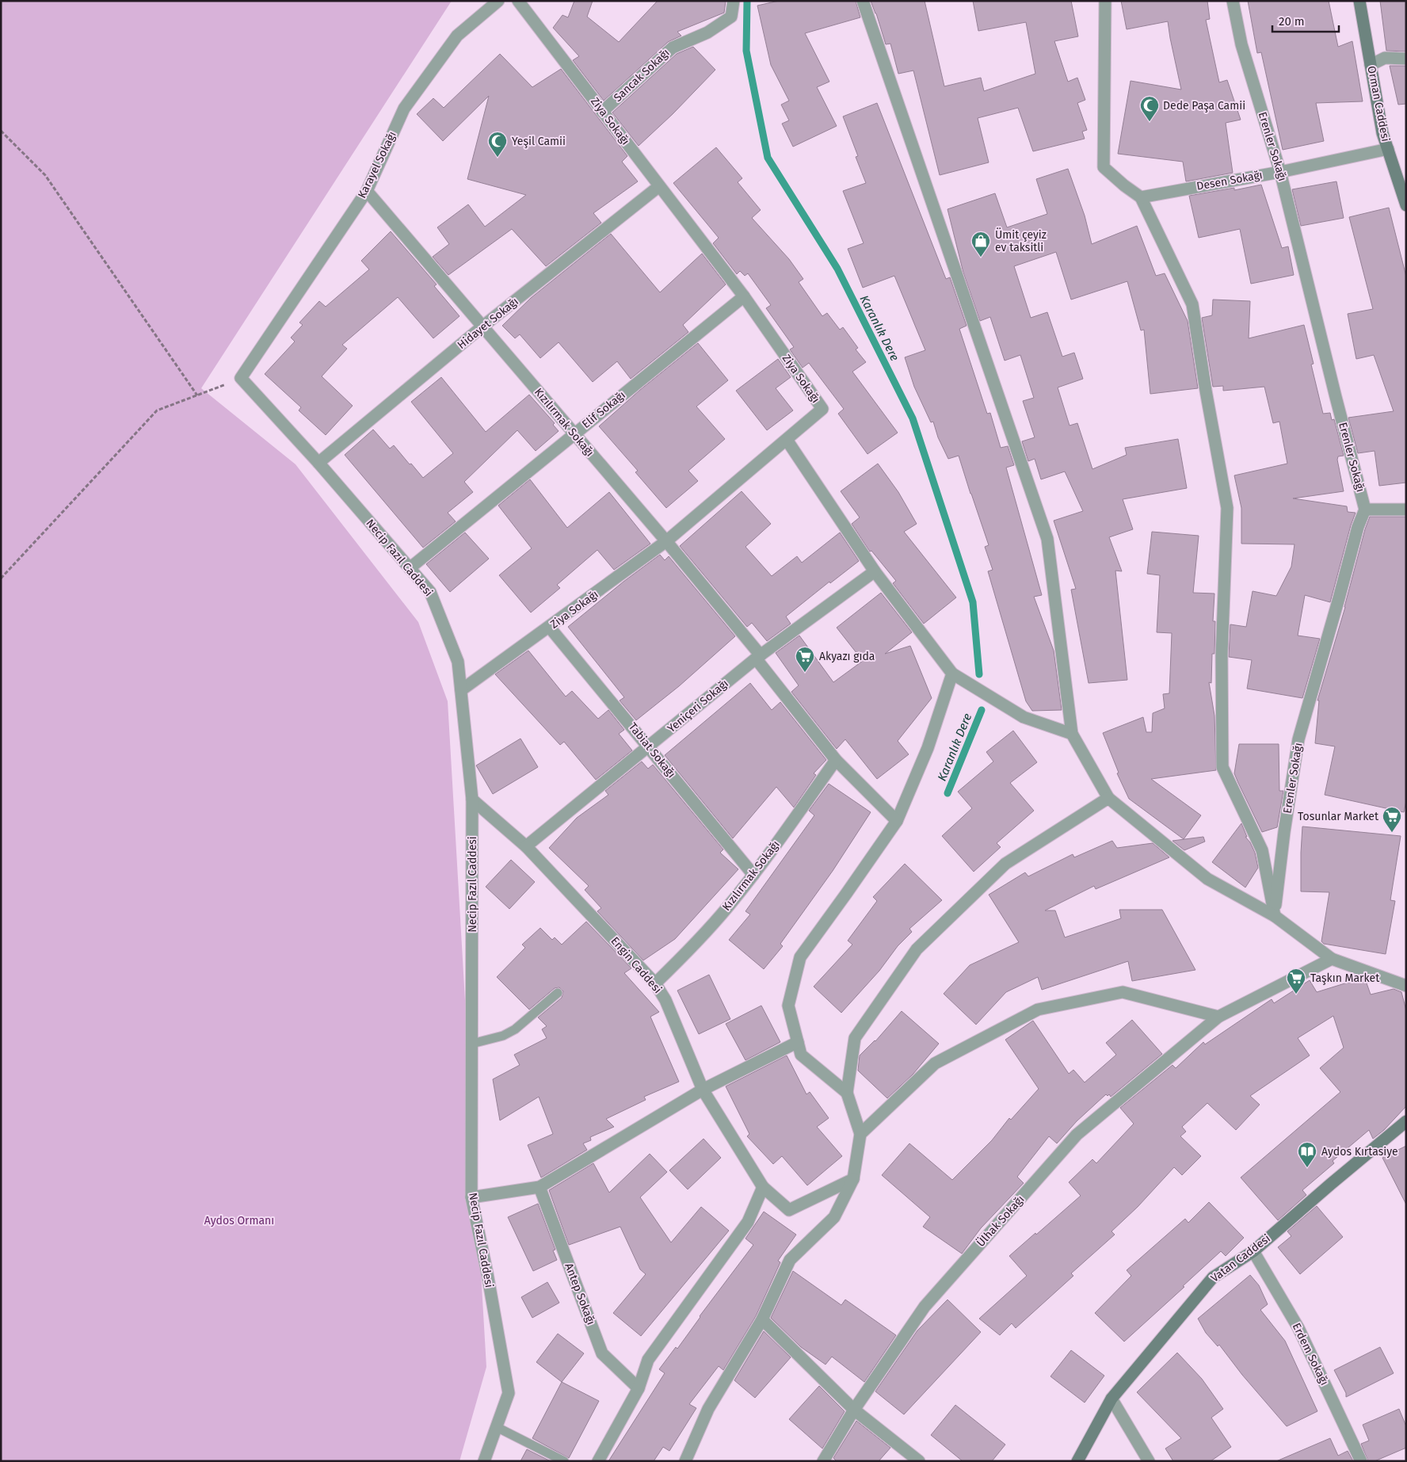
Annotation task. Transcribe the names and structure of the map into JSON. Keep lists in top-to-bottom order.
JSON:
{
  "streets": {
    "street": [
      "Sancak Sokağı",
      "Orman Caddesi",
      "Ziya Sokağı",
      "Erenler Sokağı",
      "Karayel Sokağı",
      "Desen Sokağı",
      "Hidayet Sokağı",
      "Elif Sokağı",
      "Kızılırmak Sokağı",
      "Necip Fazıl Caddesi",
      "Yeniçeri Sokağı",
      "Tabiat Sokağı",
      "Engin Caddesi",
      "Ülhak Sokağı",
      "Vatan Caddesi",
      "Antep Sokağı",
      "Erdem Sokağı"
    ]
  },
  "crossings": [
    ["Sancak Sokağı", "Ziya Sokağı"],
    ["Orman Caddesi", "Desen Sokağı"],
    ["Ziya Sokağı", "Hidayet Sokağı"],
    ["Ziya Sokağı", "Elif Sokağı"],
    ["Ziya Sokağı", "Kızılırmak Sokağı"],
    ["Ziya Sokağı", "Necip Fazıl Caddesi"],
    ["Ziya Sokağı", "Tabiat Sokağı"],
    ["Erenler Sokağı", "Desen Sokağı"],
    ["Karayel Sokağı", "Kızılırmak Sokağı"],
    ["Karayel Sokağı", "Necip Fazıl Caddesi"],
    ["Hidayet Sokağı", "Kızılırmak Sokağı"],
    ["Hidayet Sokağı", "Necip Fazıl Caddesi"],
    ["Elif Sokağı", "Kızılırmak Sokağı"],
    ["Elif Sokağı", "Necip Fazıl Caddesi"],
    ["Kızılırmak Sokağı", "Yeniçeri Sokağı"],
    ["Kızılırmak Sokağı", "Tabiat Sokağı"],
    ["Kızılırmak Sokağı", "Engin Caddesi"],
    ["Necip Fazıl Caddesi", "Engin Caddesi"],
    ["Yeniçeri Sokağı", "Tabiat Sokağı"],
    ["Yeniçeri Sokağı", "Engin Caddesi"],
    ["Vatan Caddesi", "Erdem Sokağı"]
  ],
  "water": ["Karanlık Dere"],
  "parks": ["Aydos Ormanı"],
  "places": {
    "mosque": ["Dede Paşa Camii", "Yeşil Camii"],
    "shop": ["Ümit çeyiz ev taksitli"],
    "supermarket": ["Akyazı gıda", "Tosunlar Market", "Taşkın Market"],
    "library": ["Aydos Kırtasiye"]
  },
  "scale_bar": "20 m"
}
